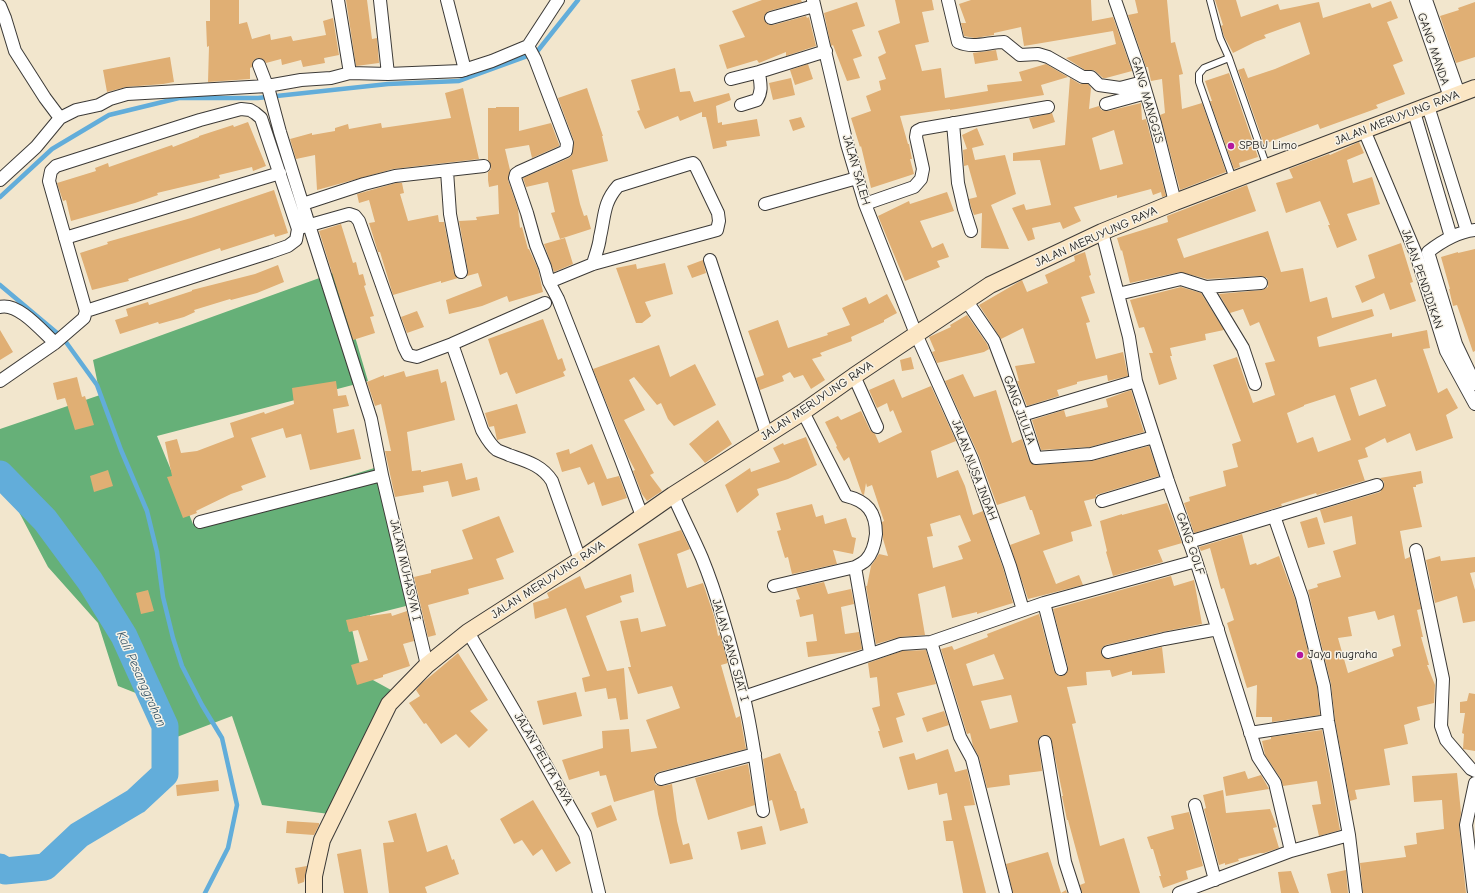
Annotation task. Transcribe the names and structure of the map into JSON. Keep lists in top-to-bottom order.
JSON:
{
  "streets": {
    "main road": ["JALAN MERUYUNG RAYA"],
    "street": [
      "GANG MANDA",
      "GANG MANGGIS",
      "JALAN SALEH",
      "JALAN PENDIDIKAN",
      "GANG JIULIA",
      "JALAN NUSA INDAH",
      "GANG GOLF",
      "JALAN MUHASYM I",
      "JALAN GANG SIAT I",
      "JALAN PELITA RAYA"
    ]
  },
  "crossings": [
    ["GANG MANDA", "JALAN MERUYUNG RAYA"],
    ["GANG MANGGIS", "JALAN MERUYUNG RAYA"],
    ["JALAN MERUYUNG RAYA", "JALAN SALEH"],
    ["JALAN MERUYUNG RAYA", "JALAN PENDIDIKAN"],
    ["JALAN MERUYUNG RAYA", "GANG JIULIA"],
    ["JALAN MERUYUNG RAYA", "JALAN NUSA INDAH"],
    ["JALAN MERUYUNG RAYA", "GANG GOLF"],
    ["JALAN MERUYUNG RAYA", "JALAN MUHASYM I"],
    ["JALAN MERUYUNG RAYA", "JALAN GANG SIAT I"],
    ["JALAN MERUYUNG RAYA", "JALAN PELITA RAYA"],
    ["JALAN SALEH", "JALAN NUSA INDAH"],
    ["GANG JIULIA", "GANG GOLF"]
  ],
  "water": ["Kali Pesanggrahan"],
  "places": ["SPBU Limo", "Jaya nugraha"]
}
